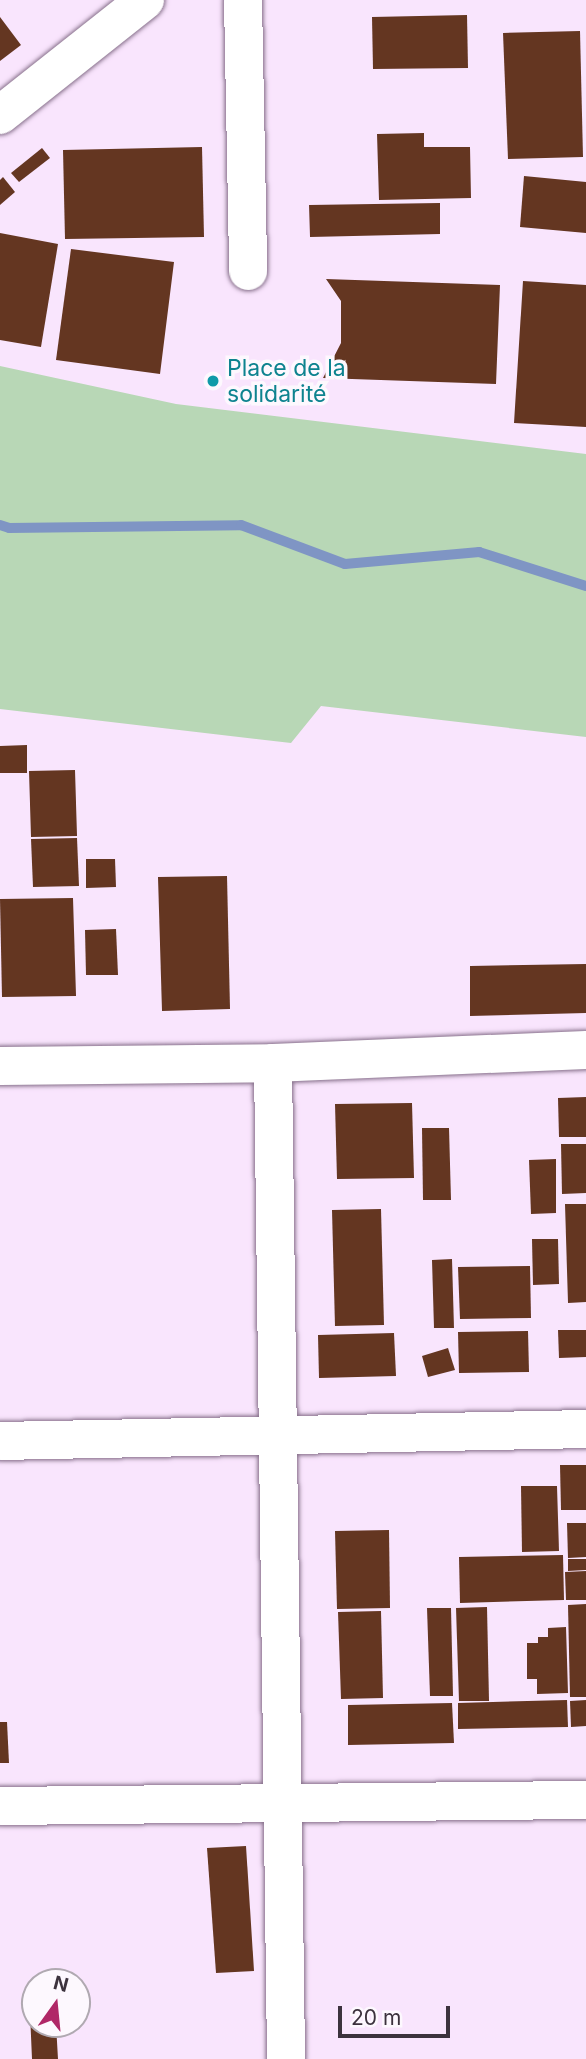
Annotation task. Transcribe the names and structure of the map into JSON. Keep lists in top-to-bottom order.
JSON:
{
  "places": ["Place de la solidarité"],
  "scale_bar": "20 m",
  "north": "top"
}
